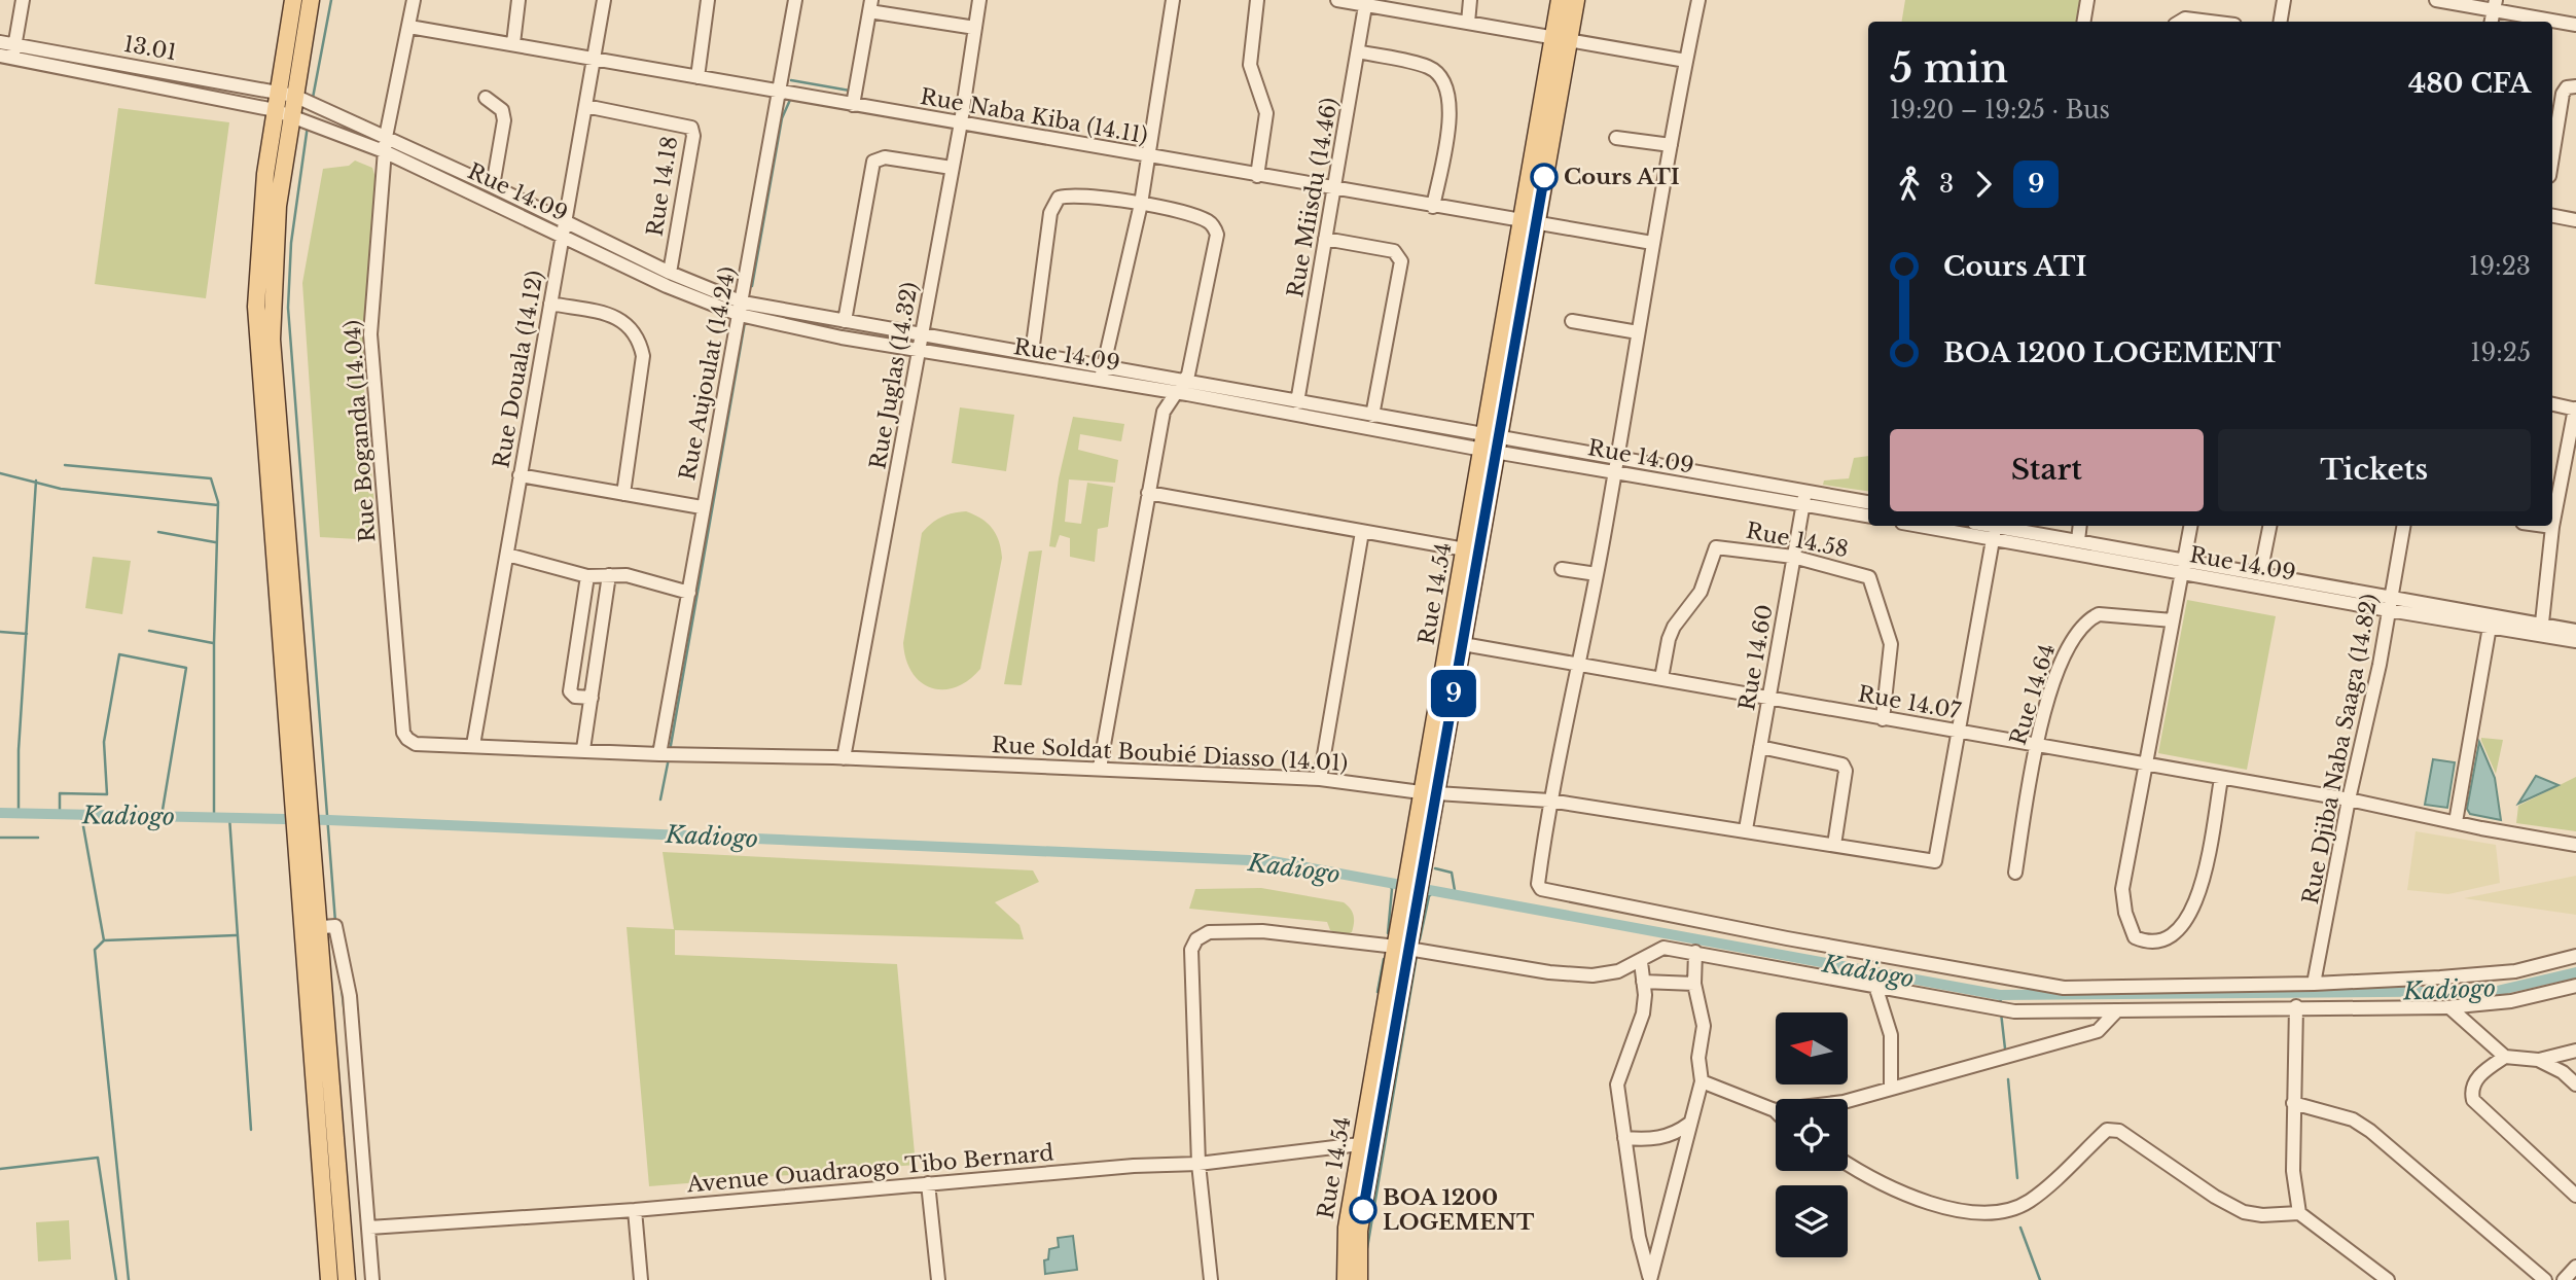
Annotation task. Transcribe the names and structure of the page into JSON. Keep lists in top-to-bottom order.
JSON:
{
  "streets": {
    "main road": ["Rue 14.54"],
    "street": [
      "13.01",
      "Rue Naba Kiba (14.11)",
      "Rue 14.18",
      "Rue 14.09",
      "Rue Miisdu (14.46)",
      "Rue Douala (14.12)",
      "Rue Aujoulat (14.24)",
      "Rue Juglas (14.32)",
      "Rue Boganda (14.04)",
      "Rue 14.58",
      "Rue 14.60",
      "Rue 14.64",
      "Rue 14.07",
      "Rue Djiba Naba Saaga (14.82)",
      "Rue Soldat Boubié Diasso (14.01)",
      "Avenue Ouadraogo Tibo Bernard"
    ]
  },
  "crossings": [
    ["13.01", "Rue 14.09"],
    ["Rue Naba Kiba (14.11)", "Rue Miisdu (14.46)"],
    ["Rue Naba Kiba (14.11)", "Rue Douala (14.12)"],
    ["Rue Naba Kiba (14.11)", "Rue Aujoulat (14.24)"],
    ["Rue Naba Kiba (14.11)", "Rue Juglas (14.32)"],
    ["Rue Naba Kiba (14.11)", "Rue Boganda (14.04)"],
    ["Rue Naba Kiba (14.11)", "Rue 14.54"],
    ["Rue 14.18", "Rue 14.09"],
    ["Rue 14.18", "Rue Douala (14.12)"],
    ["Rue 14.09", "Rue Miisdu (14.46)"],
    ["Rue 14.09", "Rue Douala (14.12)"],
    ["Rue 14.09", "Rue Aujoulat (14.24)"],
    ["Rue 14.09", "Rue Juglas (14.32)"],
    ["Rue 14.09", "Rue Boganda (14.04)"],
    ["Rue 14.09", "Rue 14.54"],
    ["Rue 14.09", "Rue 14.60"],
    ["Rue 14.09", "Rue Djiba Naba Saaga (14.82)"],
    ["Rue Douala (14.12)", "Rue Soldat Boubié Diasso (14.01)"],
    ["Rue Aujoulat (14.24)", "Rue Soldat Boubié Diasso (14.01)"],
    ["Rue Juglas (14.32)", "Rue Soldat Boubié Diasso (14.01)"],
    ["Rue Boganda (14.04)", "Rue Soldat Boubié Diasso (14.01)"],
    ["Rue 14.58", "Rue 14.60"],
    ["Rue 14.58", "Rue 14.07"],
    ["Rue 14.54", "Rue Soldat Boubié Diasso (14.01)"],
    ["Rue 14.54", "Avenue Ouadraogo Tibo Bernard"],
    ["Rue 14.60", "Rue 14.07"],
    ["Rue 14.60", "Rue Soldat Boubié Diasso (14.01)"],
    ["Rue 14.64", "Rue 14.07"],
    ["Rue 14.07", "Rue Djiba Naba Saaga (14.82)"],
    ["Rue 14.07", "Rue Soldat Boubié Diasso (14.01)"]
  ],
  "water": ["Kadiogo"],
  "places": ["Cours ATI", "BOA 1200 LOGEMENT"],
  "lines": ["bus line 9"],
  "north": "left",
  "page": {
    "on_map": "9",
    "heading": ["5 min", "19:20 – 19:25 · Bus", "480 CFA"],
    "legs": ["3", "9"],
    "list": [
      {
        "name": "Cours ATI",
        "value": "19:23"
      },
      {
        "name": "BOA 1200 LOGEMENT",
        "value": "19:25"
      }
    ],
    "buttons": ["Start", "Tickets"]
  }
}
